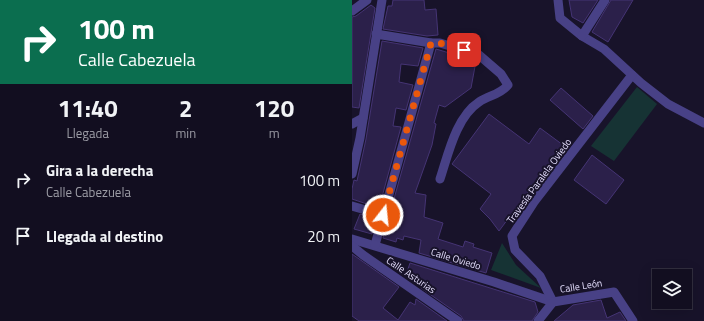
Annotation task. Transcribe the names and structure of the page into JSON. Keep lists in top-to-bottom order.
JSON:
{
  "streets": {
    "street": [
      "Travesía Paralela Oviedo",
      "Calle Oviedo",
      "Calle Asturias",
      "Calle León"
    ]
  },
  "crossings": [
    ["Travesía Paralela Oviedo", "Calle Oviedo"],
    ["Travesía Paralela Oviedo", "Calle León"],
    ["Calle Oviedo", "Calle León"]
  ],
  "page": {
    "turn": ["100 m", "Calle Cabezuela"],
    "eta": [
      "11:40",
      "Llegada",
      "2",
      "min",
      "120",
      "m"
    ],
    "list": [
      {
        "name": "Gira a la derecha",
        "note": "Calle Cabezuela",
        "value": "100 m"
      },
      {
        "name": "Llegada al destino",
        "value": "20 m"
      }
    ]
  }
}
